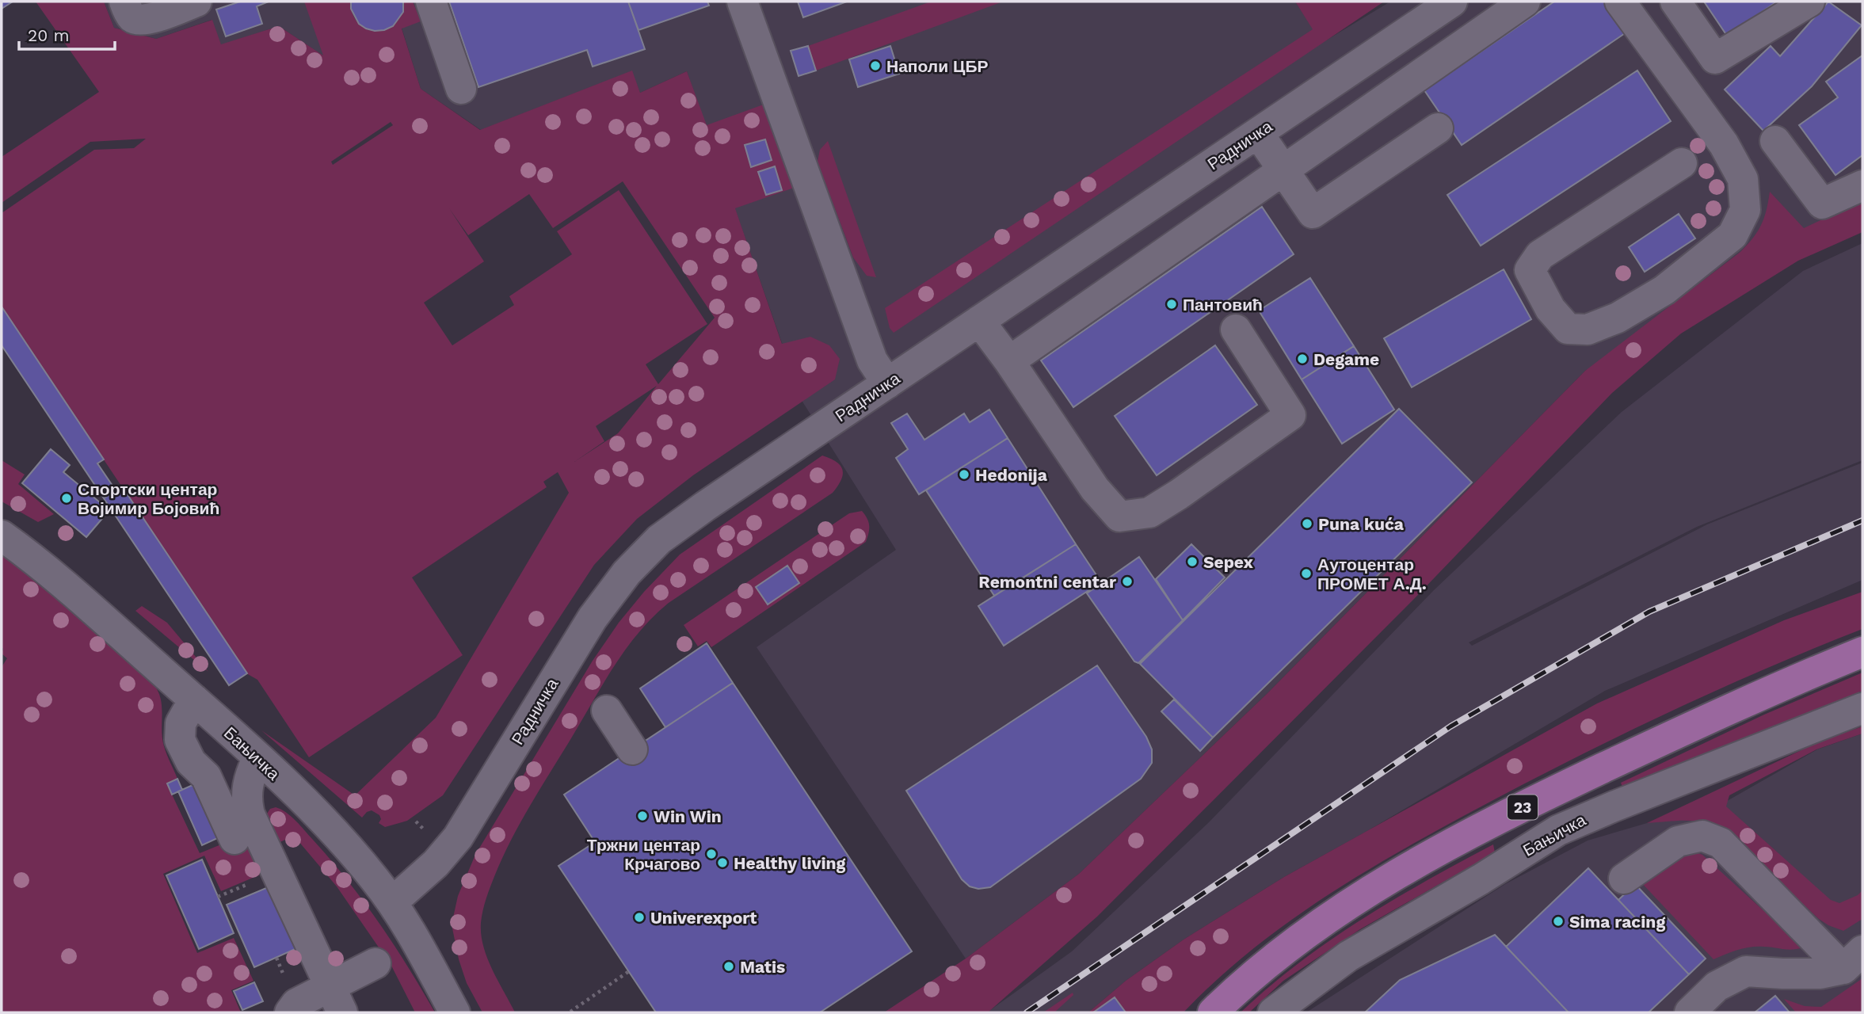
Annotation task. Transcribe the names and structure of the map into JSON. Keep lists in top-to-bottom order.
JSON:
{
  "streets": {
    "main road": ["23"],
    "street": ["Радничка", "Бањичка"]
  },
  "crossings": [
    ["Радничка", "Бањичка"]
  ],
  "places": [
    "Наполи ЦБР",
    "Пантовић",
    "Degame",
    "Hedonija",
    "Спортски центар Војимир Бојовић",
    "Puna kuća",
    "Sepex",
    "Аутоцентар ПРОМЕТ А.Д.",
    "Remontni centar",
    "Win Win",
    "Тржни центар Крчагово",
    "Healthy living",
    "Univerexport",
    "Sima racing",
    "Matis"
  ],
  "scale_bar": "20 m"
}
